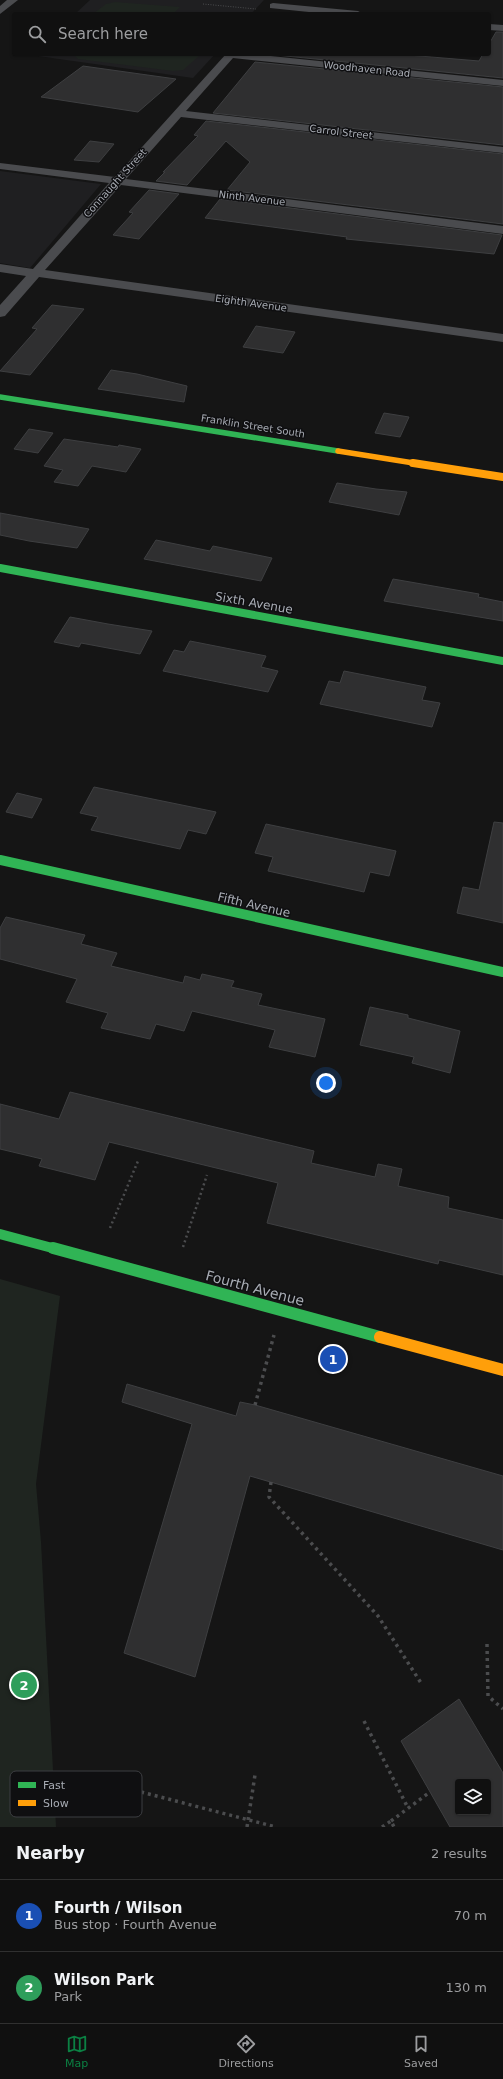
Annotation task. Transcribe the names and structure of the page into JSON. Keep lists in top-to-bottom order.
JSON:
{
  "streets": {
    "street": [
      "Woodhaven Road",
      "Carrol Street",
      "Connaught Street",
      "Ninth Avenue",
      "Eighth Avenue",
      "Franklin Street South",
      "Sixth Avenue",
      "Fifth Avenue",
      "Fourth Avenue"
    ]
  },
  "crossings": [
    ["Carrol Street", "Connaught Street"],
    ["Connaught Street", "Ninth Avenue"],
    ["Connaught Street", "Eighth Avenue"]
  ],
  "legend": ["Fast", "Slow"],
  "page": {
    "search": "Search here",
    "pins": ["1", "2"],
    "heading": ["Nearby", "2 results"],
    "list": [
      {
        "mark": "1",
        "name": "Fourth / Wilson",
        "note": "Bus stop · Fourth Avenue",
        "value": "70 m"
      },
      {
        "mark": "2",
        "name": "Wilson Park",
        "note": "Park",
        "value": "130 m"
      }
    ],
    "nav": ["Map", "Directions", "Saved"]
  }
}
